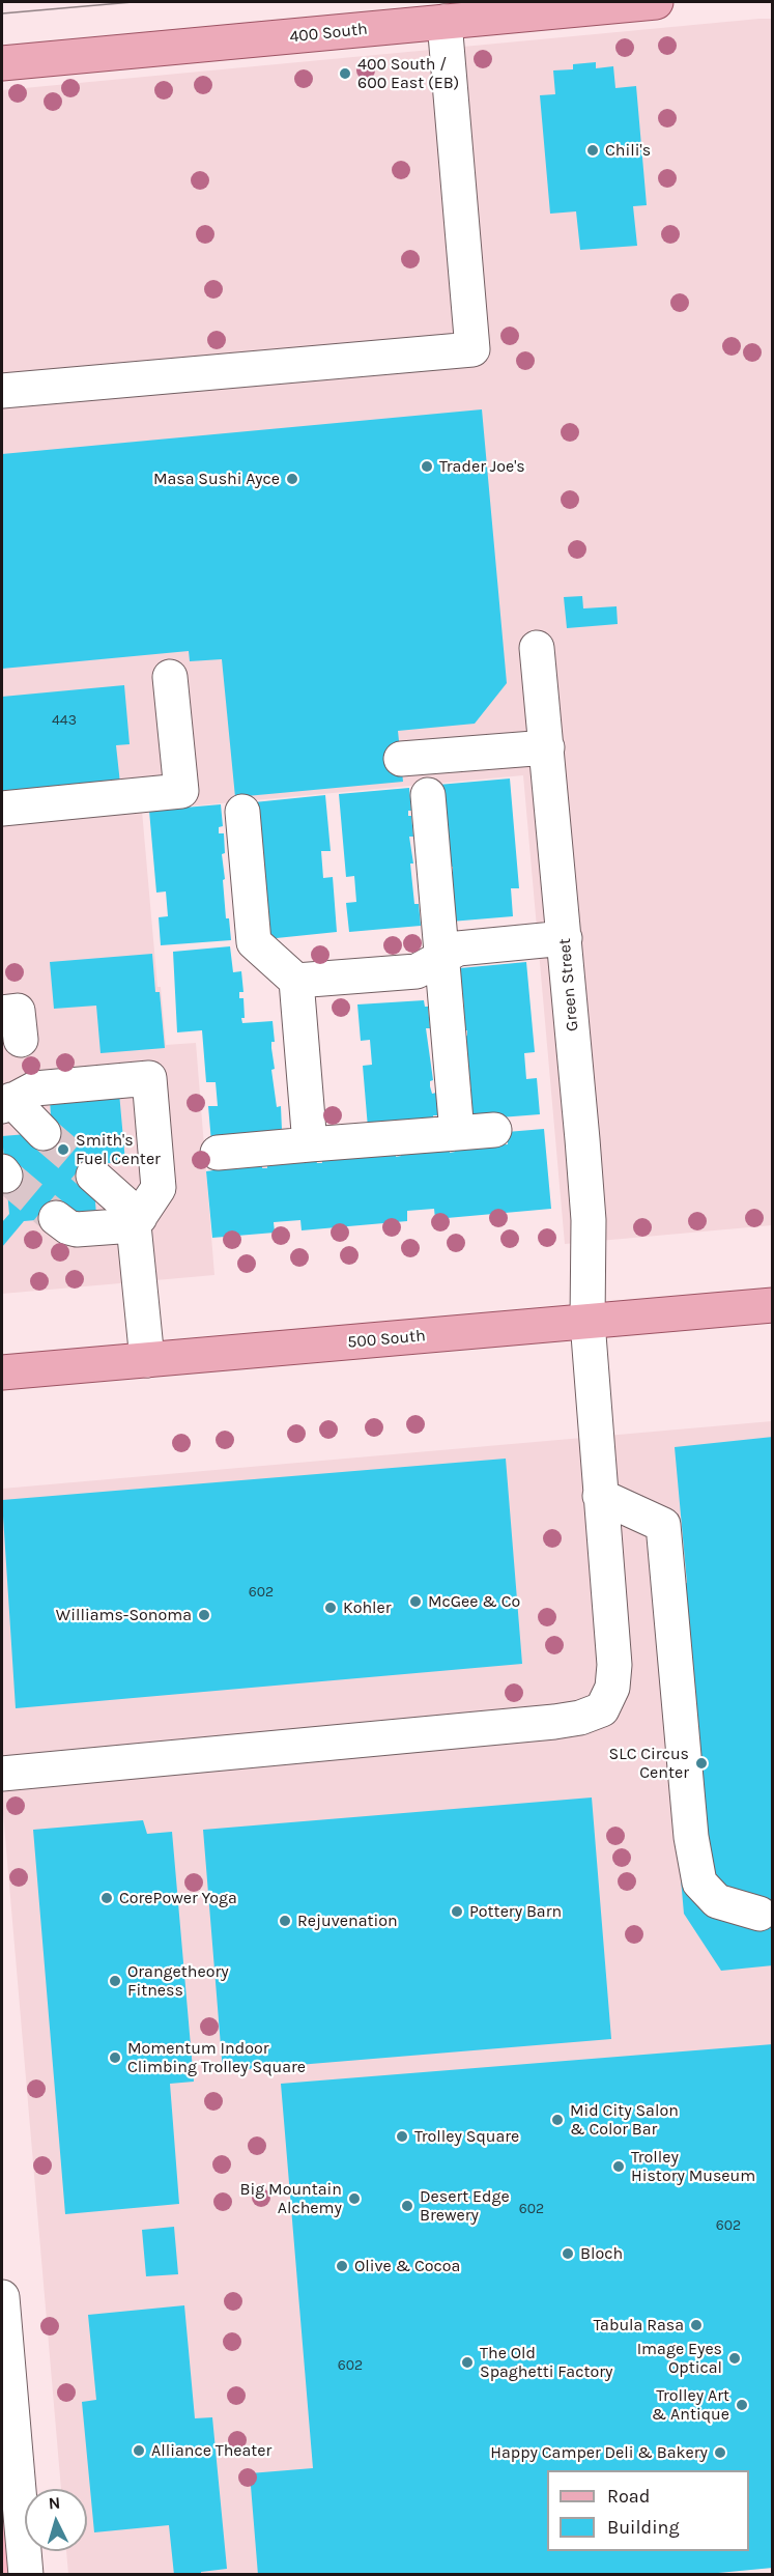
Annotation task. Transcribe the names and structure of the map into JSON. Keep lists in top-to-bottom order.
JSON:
{
  "streets": {
    "main road": ["400 South", "500 South"],
    "street": ["Green Street"]
  },
  "crossings": [
    ["Green Street", "500 South"]
  ],
  "places": [
    "400 South / 600 East (EB)",
    "Chili's",
    "Trader Joe's",
    "Masa Sushi Ayce",
    "Smith's Fuel Center",
    "McGee & Co",
    "Kohler",
    "Williams-Sonoma",
    "SLC Circus Center",
    "CorePower Yoga",
    "Pottery Barn",
    "Rejuvenation",
    "Orangetheory Fitness",
    "Momentum Indoor Climbing Trolley Square",
    "Mid City Salon & Color Bar",
    "Trolley Square",
    "Trolley History Museum",
    "Big Mountain Alchemy",
    "Desert Edge Brewery",
    "Bloch",
    "Olive & Cocoa",
    "Tabula Rasa",
    "Image Eyes Optical",
    "The Old Spaghetti Factory",
    "Trolley Art & Antique",
    "Alliance Theater",
    "Happy Camper Deli & Bakery"
  ],
  "house_numbers": [
    "443",
    "602",
    "602",
    "602",
    "602"
  ],
  "legend": ["Road", "Building"],
  "north": "top"
}
